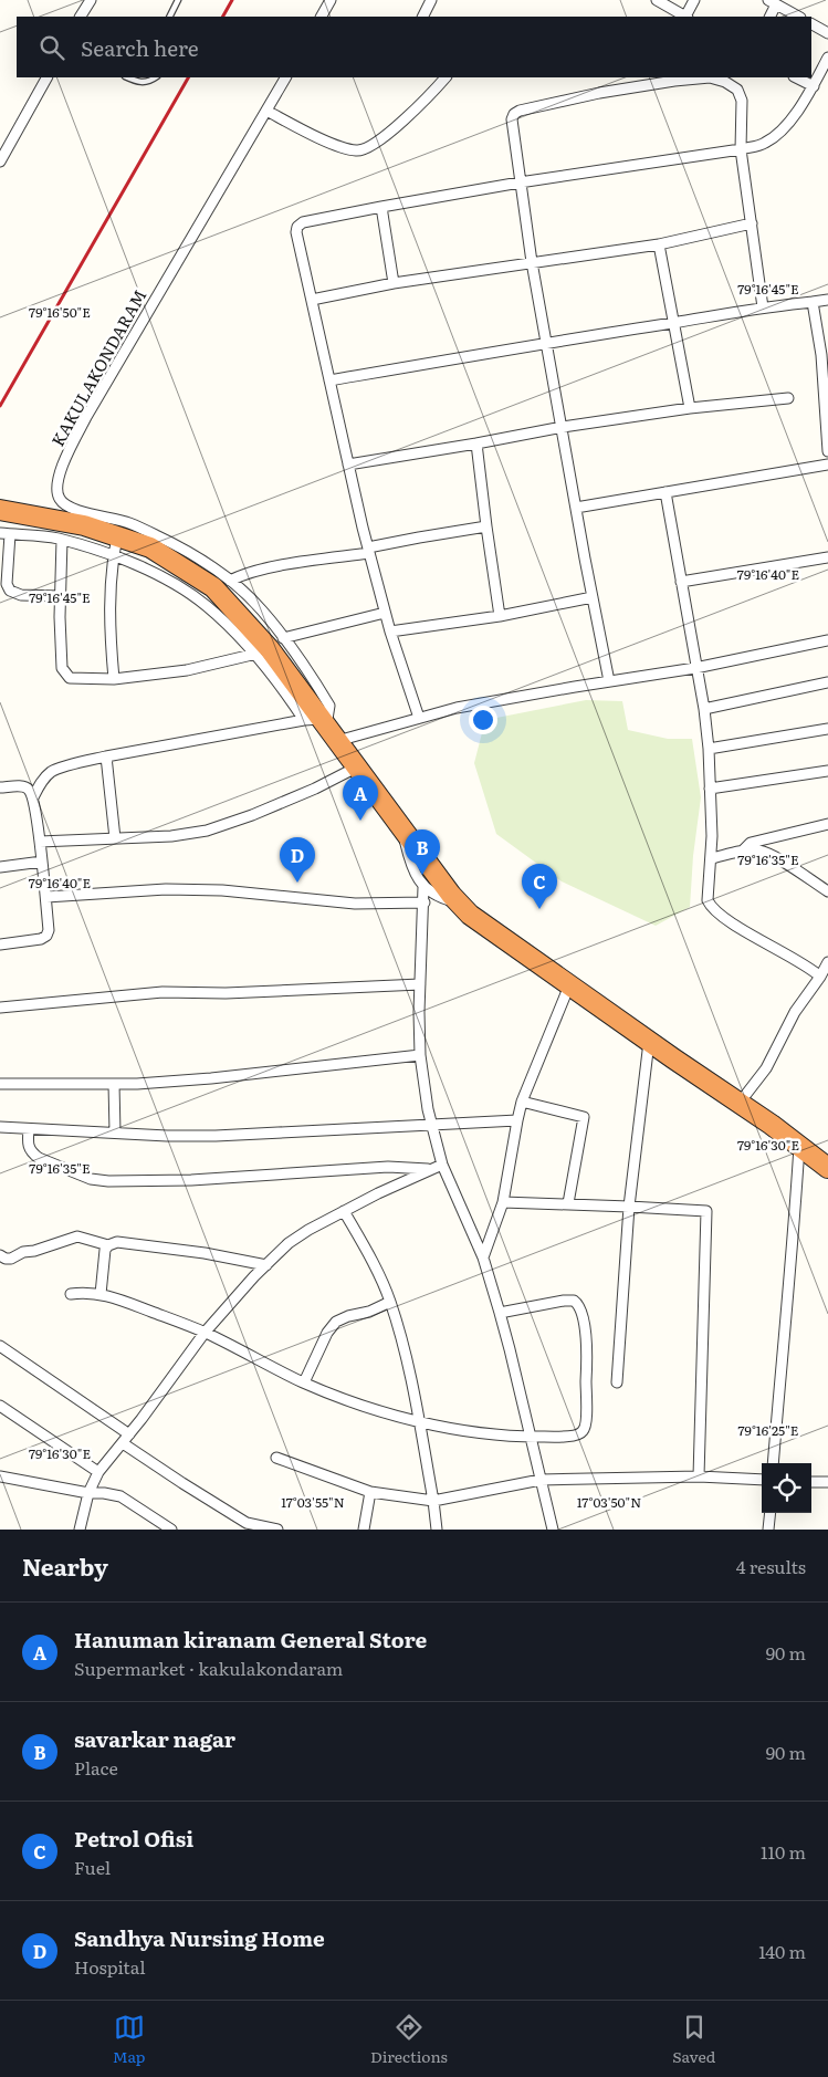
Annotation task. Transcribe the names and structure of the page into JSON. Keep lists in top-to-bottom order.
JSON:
{
  "streets": {
    "street": ["KAKULAKONDARAM"]
  },
  "page": {
    "search": "Search here",
    "pins": [
      "A",
      "B",
      "D",
      "C"
    ],
    "heading": ["Nearby", "4 results"],
    "list": [
      {
        "mark": "A",
        "name": "Hanuman kiranam General Store",
        "note": "Supermarket · kakulakondaram",
        "value": "90 m"
      },
      {
        "mark": "B",
        "name": "savarkar nagar",
        "note": "Place",
        "value": "90 m"
      },
      {
        "mark": "C",
        "name": "Petrol Ofisi",
        "note": "Fuel",
        "value": "110 m"
      },
      {
        "mark": "D",
        "name": "Sandhya Nursing Home",
        "note": "Hospital",
        "value": "140 m"
      }
    ],
    "nav": ["Map", "Directions", "Saved"]
  },
  "coordinates": [
    "79°16'45\"E",
    "79°16'50\"E",
    "79°16'40\"E",
    "79°16'35\"E",
    "79°16'30\"E",
    "79°16'25\"E",
    "17°03'55\"N",
    "17°03'50\"N"
  ]
}
